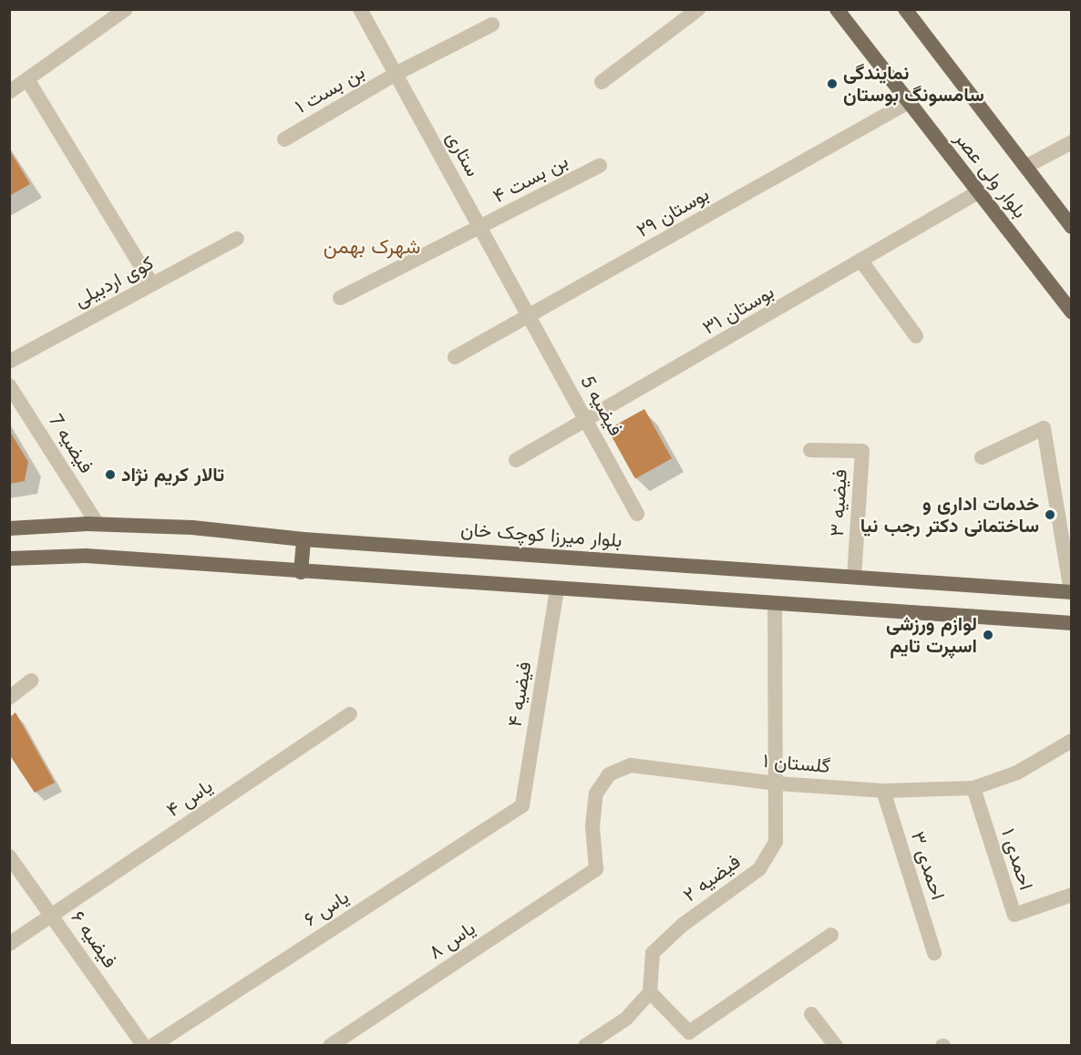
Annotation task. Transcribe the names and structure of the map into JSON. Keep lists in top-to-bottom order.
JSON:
{
  "streets": {
    "main road": ["بلوار ولی عصر", "بلوار میرزا کوچک خان"],
    "street": [
      "۱ بن بست",
      "ستاری",
      "بن بست ۴",
      "بوستان ۲۹",
      "کوی اردبیلی",
      "بوستان ۳۱",
      "فیضیه 5",
      "فیضیه 7",
      "فیضیه ۳",
      "فیضیه ۴",
      "گلستان ۱",
      "یاس ۴",
      "احمدی ۱",
      "احمدی ۳",
      "فیضیه ۲",
      "یاس ۶",
      "فیضیه ۶",
      "یاس ۸"
    ]
  },
  "crossings": [
    ["۱ بن بست", "ستاری"],
    ["ستاری", "بن بست ۴"],
    ["ستاری", "بوستان ۲۹"],
    ["ستاری", "فیضیه 5"],
    ["بلوار ولی عصر", "بوستان ۲۹"],
    ["بلوار ولی عصر", "بوستان ۳۱"],
    ["بوستان ۲۹", "فیضیه 5"],
    ["بوستان ۳۱", "فیضیه 5"],
    ["فیضیه 7", "بلوار میرزا کوچک خان"],
    ["فیضیه ۳", "بلوار میرزا کوچک خان"],
    ["فیضیه ۴", "یاس ۶"],
    ["گلستان ۱", "احمدی ۱"],
    ["گلستان ۱", "احمدی ۳"],
    ["گلستان ۱", "فیضیه ۲"],
    ["گلستان ۱", "یاس ۸"],
    ["یاس ۴", "فیضیه ۶"]
  ],
  "districts": ["شهرک بهمن"],
  "places": [
    "نمایندگی سامسونگ بوستان",
    "تالار کریم نژاد",
    "خدمات اداری و ساختمانی دکتر رجب نیا",
    "لوازم ورزشی اسپرت تایم"
  ]
}
